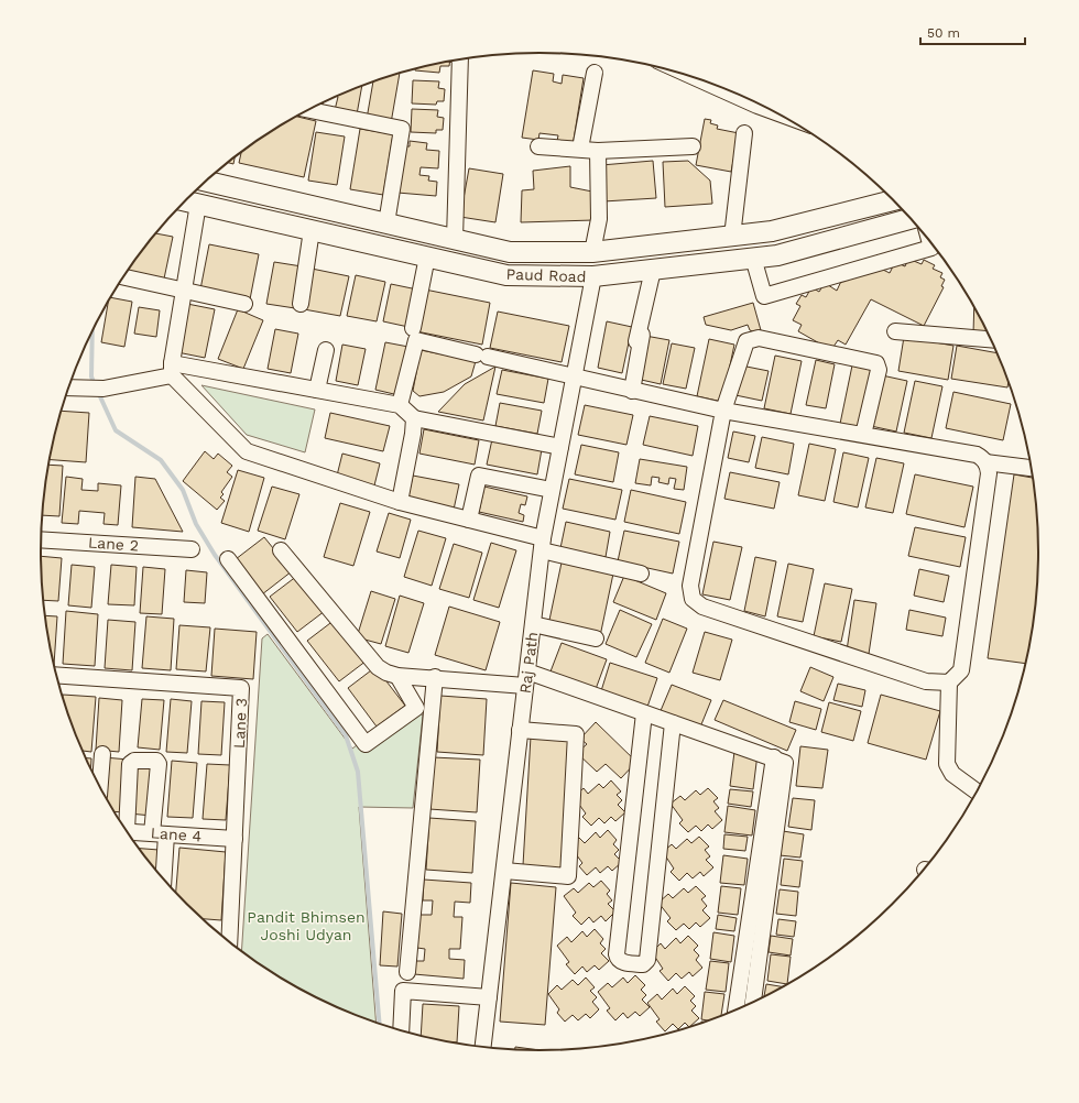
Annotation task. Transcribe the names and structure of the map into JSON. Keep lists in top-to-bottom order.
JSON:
{
  "streets": {
    "main road": ["Paud Road"],
    "street": [
      "Lane 2",
      "Raj Path",
      "Lane 3",
      "Lane 4"
    ]
  },
  "crossings": [
    ["Paud Road", "Raj Path"],
    ["Lane 3", "Lane 4"]
  ],
  "parks": ["Pandit Bhimsen Joshi Udyan"],
  "scale_bar": "50 m"
}
